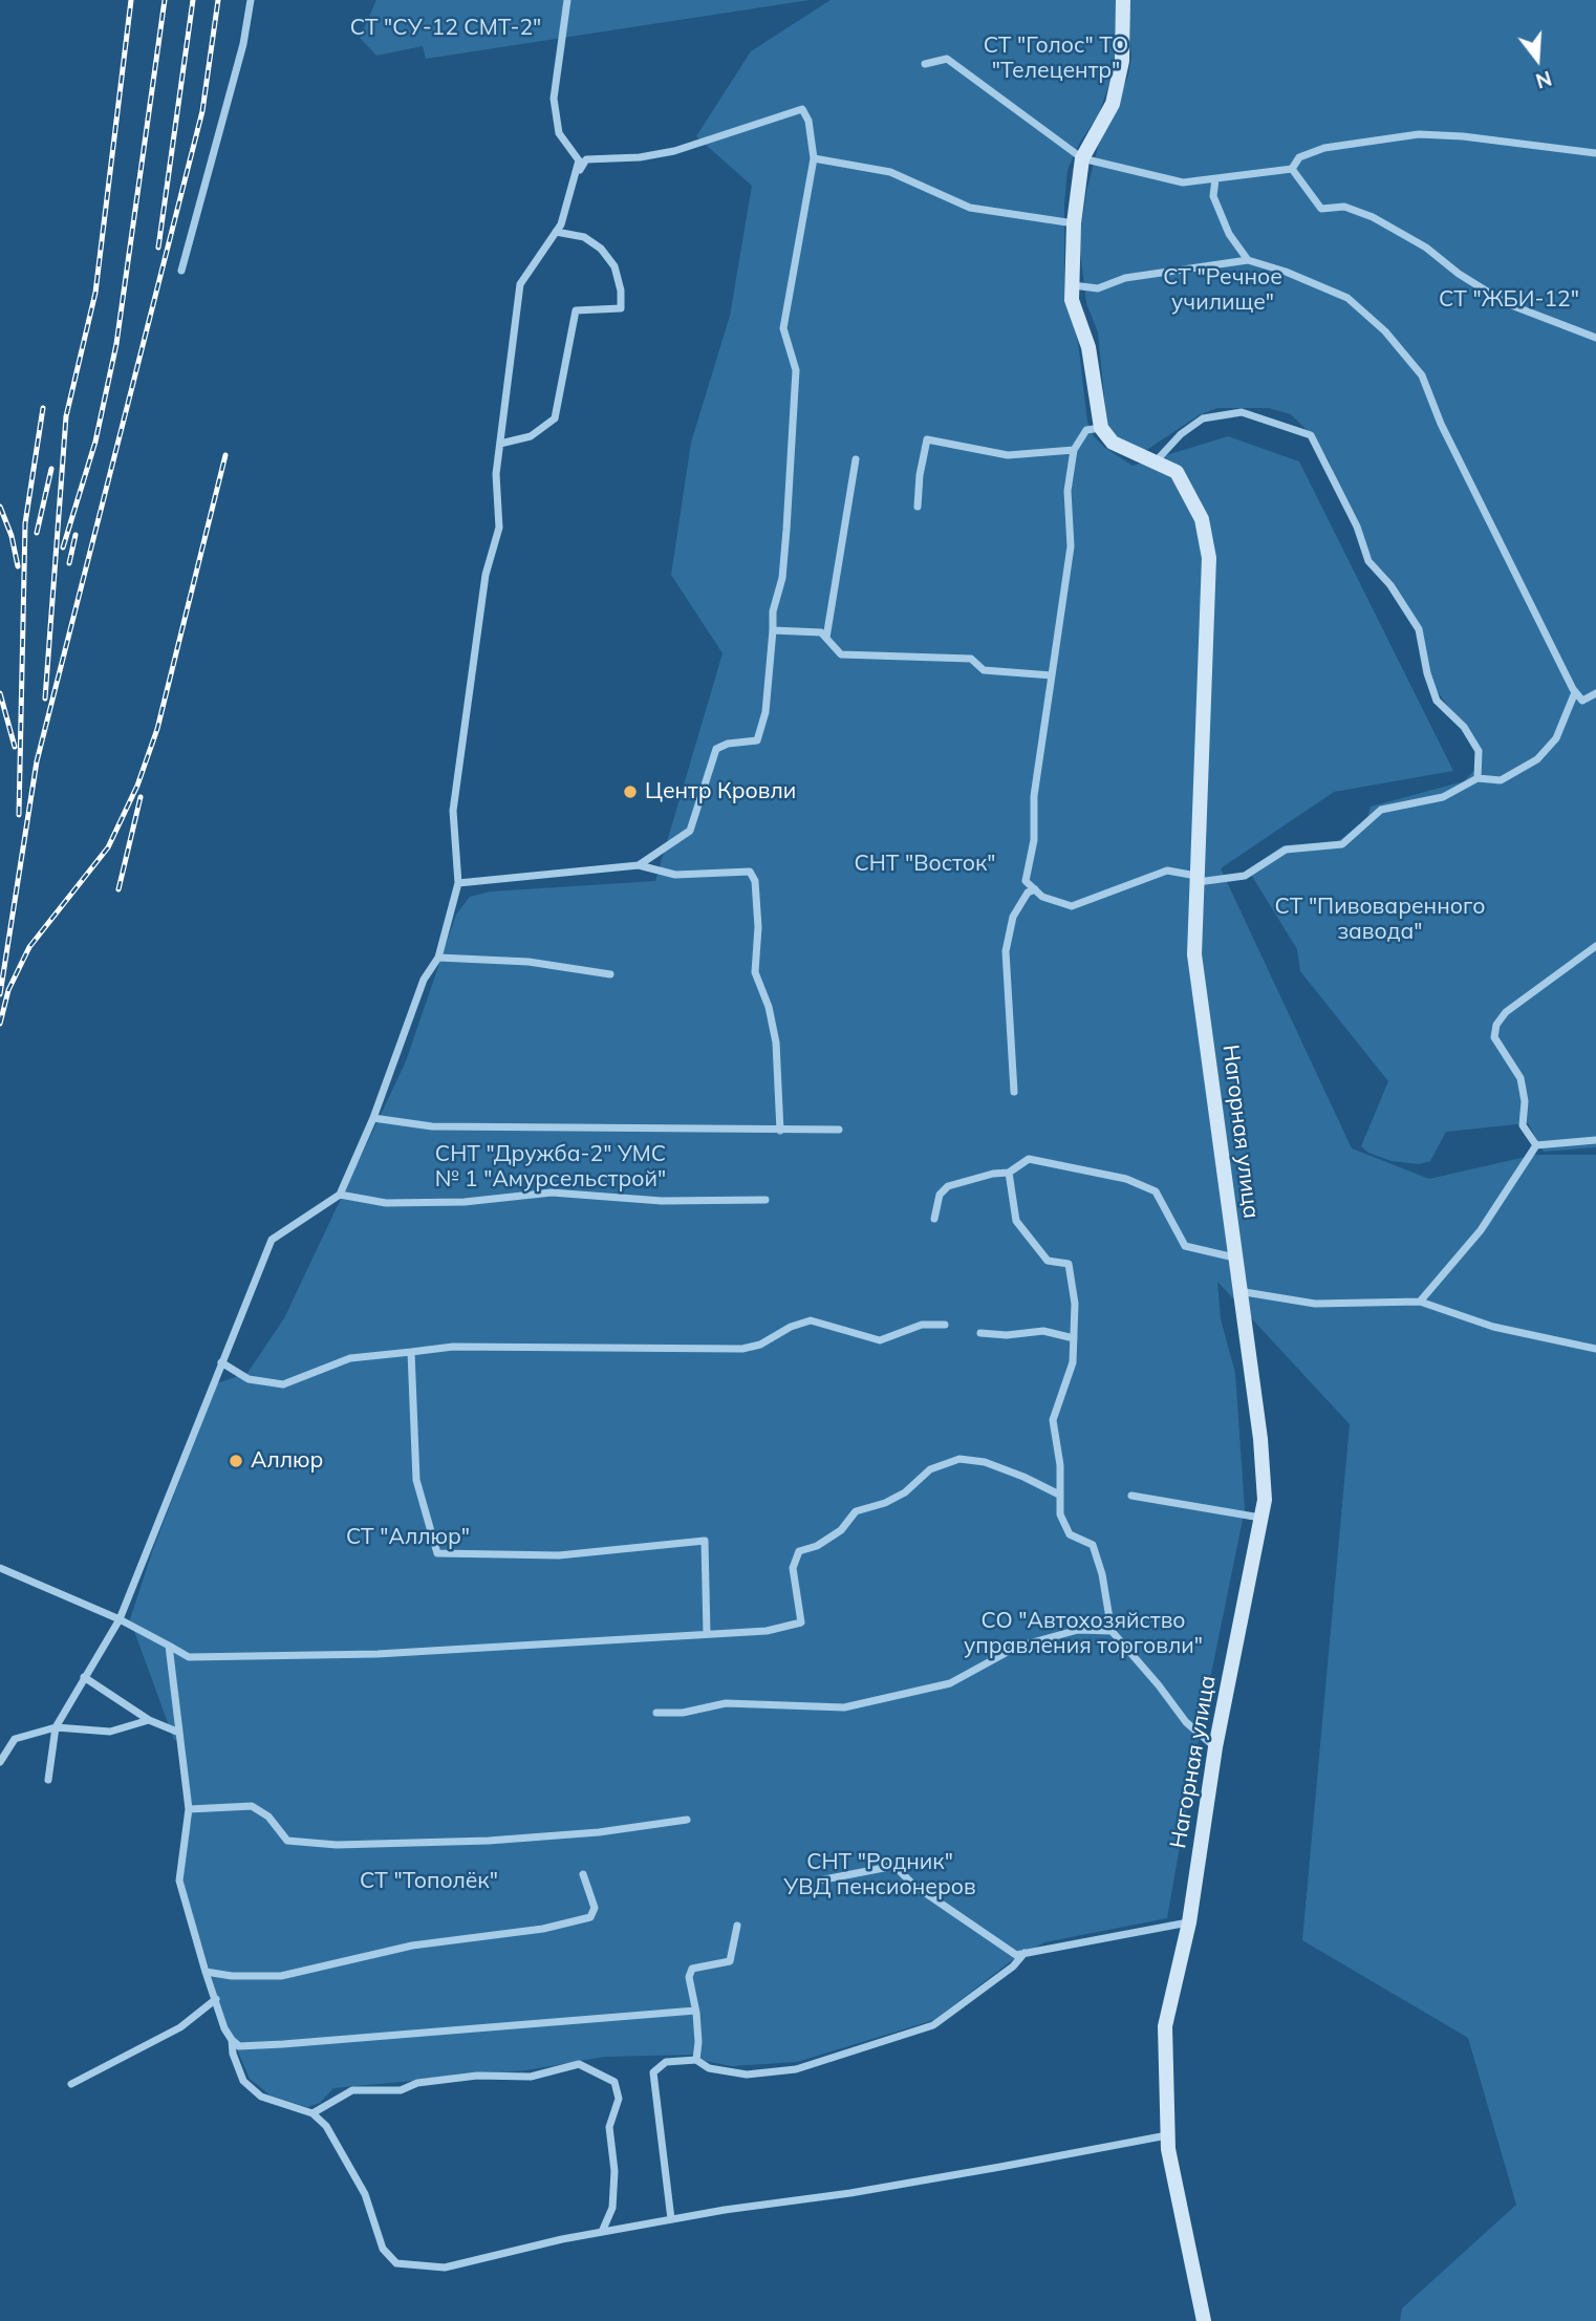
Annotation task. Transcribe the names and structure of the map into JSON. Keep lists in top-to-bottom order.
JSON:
{
  "streets": {
    "street": ["Нагорная улица"]
  },
  "parks": [
    "СТ \"СУ-12 СМТ-2\"",
    "СТ \"Голос\" ТО \"Телецентр\"",
    "СТ \"Речное училище\"",
    "СТ \"ЖБИ-12\"",
    "СНТ \"Восток\"",
    "СТ \"Пивоваренного завода\"",
    "СНТ \"Дружба-2\" УМС № 1 \"Амурсельстрой\"",
    "СТ \"Аллюр\"",
    "СО \"Автохозяйство управления торговли\"",
    "СНТ \"Родник\" УВД пенсионеров",
    "СТ \"Тополёк\""
  ],
  "places": ["Центр Кровли", "Аллюр"],
  "north": "bottom"
}
